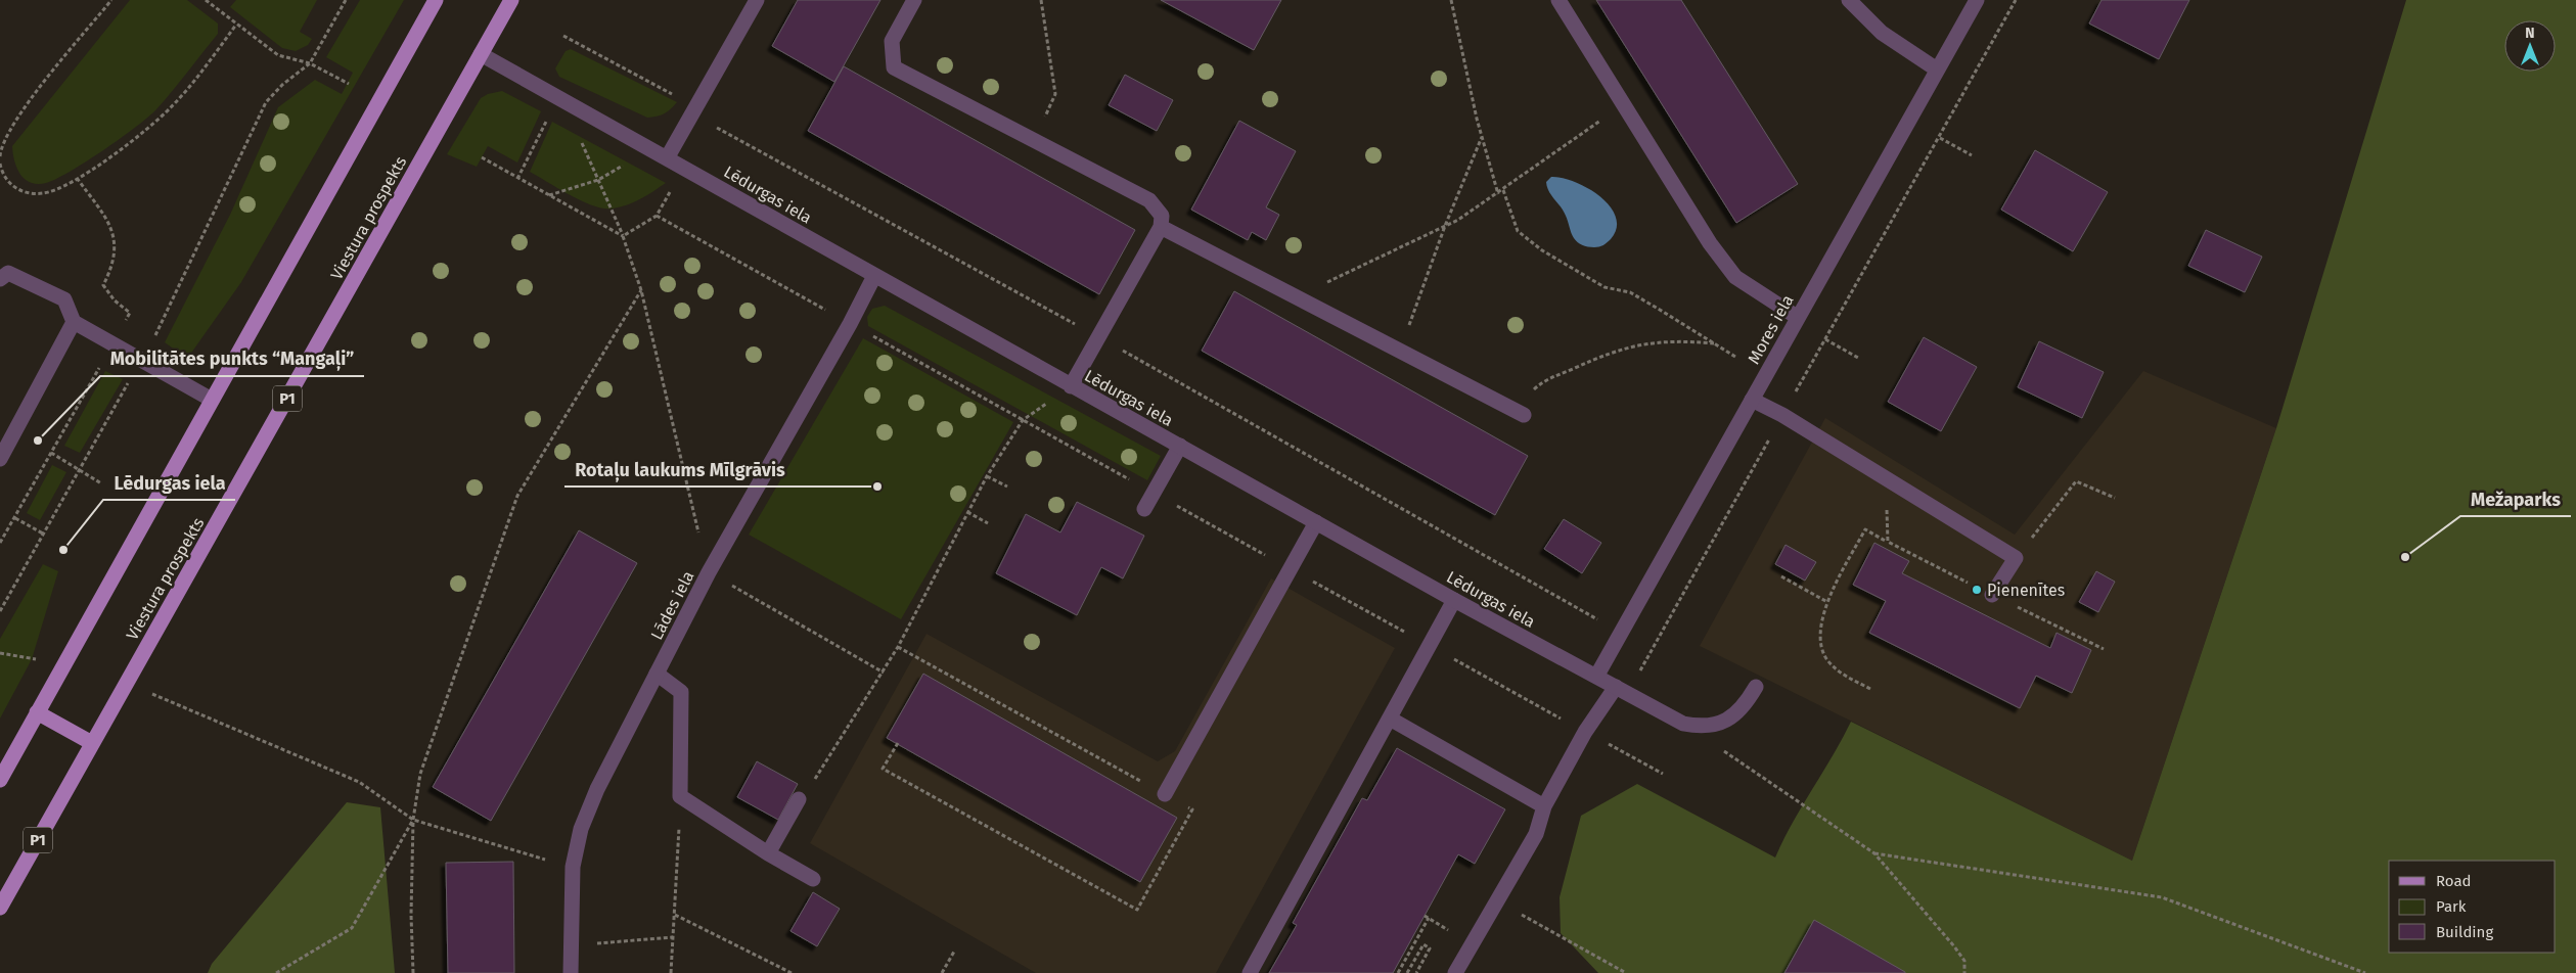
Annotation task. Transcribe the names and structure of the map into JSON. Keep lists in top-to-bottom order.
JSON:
{
  "streets": {
    "main road": ["Viestura prospekts", "P1"],
    "street": ["Lēdurgas iela", "Mores iela", "Lādes iela"]
  },
  "crossings": [
    ["Lēdurgas iela", "Viestura prospekts"],
    ["Lēdurgas iela", "Mores iela"],
    ["Lēdurgas iela", "Lādes iela"]
  ],
  "places": [
    "Mobilitātes punkts “Mangaļi”",
    "Rotaļu laukums Mīlgrāvis",
    "Lēdurgas iela",
    "Mežaparks",
    "Pienenītes"
  ],
  "legend": ["Road", "Park", "Building"],
  "north": "top"
}
